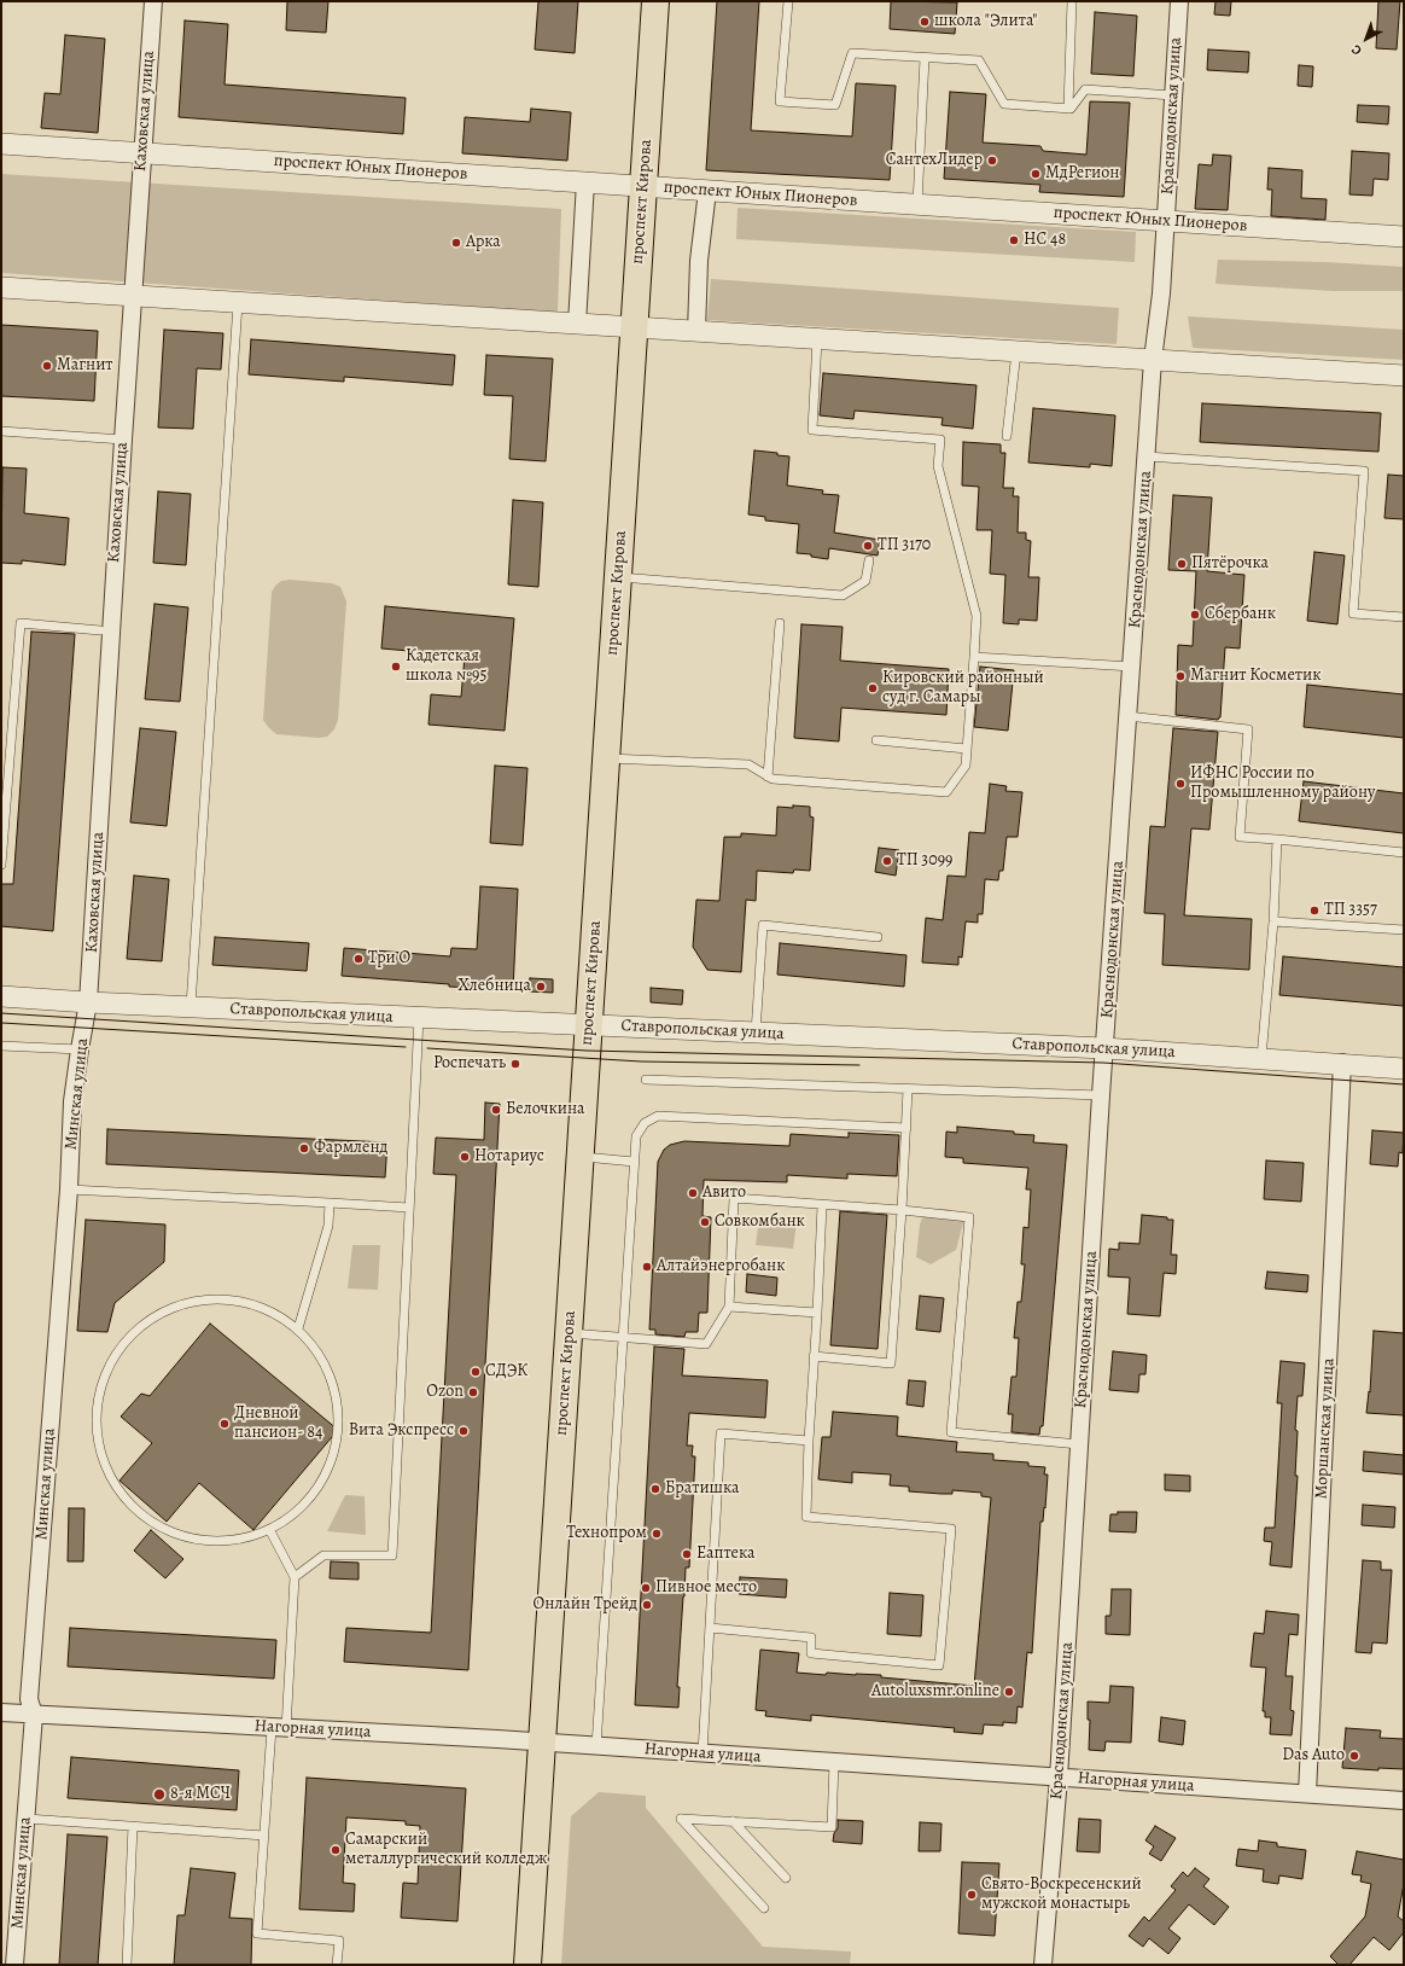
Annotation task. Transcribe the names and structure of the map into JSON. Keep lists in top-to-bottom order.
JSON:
{
  "streets": {
    "main road": ["проспект Кирова"],
    "street": [
      "Каховская улица",
      "Краснодонская улица",
      "проспект Юных Пионеров",
      "Ставропольская улица",
      "Минская улица",
      "Моршанская улица",
      "Нагорная улица"
    ]
  },
  "crossings": [
    ["Каховская улица", "проспект Юных Пионеров"],
    ["Каховская улица", "Ставропольская улица"],
    ["Каховская улица", "Минская улица"],
    ["Краснодонская улица", "проспект Юных Пионеров"],
    ["Краснодонская улица", "Ставропольская улица"],
    ["Краснодонская улица", "Нагорная улица"],
    ["проспект Юных Пионеров", "проспект Кирова"],
    ["проспект Кирова", "Ставропольская улица"],
    ["проспект Кирова", "Нагорная улица"],
    ["Ставропольская улица", "Минская улица"],
    ["Ставропольская улица", "Моршанская улица"],
    ["Минская улица", "Нагорная улица"],
    ["Моршанская улица", "Нагорная улица"]
  ],
  "places": [
    "школа \"Элита\"",
    "СантехЛидер",
    "МдРегион",
    "НС 48",
    "Арка",
    "Магнит",
    "ТП 3170",
    "Пятёрочка",
    "Сбербанк",
    "Кадетская школа №95",
    "Магнит Косметик",
    "Кировский районный суд г. Самары",
    "ИФНС России по Промышленному району",
    "ТП 3099",
    "ТП 3357",
    "Три О",
    "Хлебница",
    "Роспечать",
    "Белочкина",
    "Фармленд",
    "Нотариус",
    "Авито",
    "Совкомбанк",
    "Алтайэнергобанк",
    "СДЭК",
    "Ozon",
    "Дневной пансион- 84",
    "Вита Экспресс",
    "Братишка",
    "Технопром",
    "Еаптека",
    "Пивное место",
    "Онлайн Трейд",
    "Autoluxsmr.online",
    "Das Auto",
    "8-я МСЧ",
    "Самарский металлургический колледж",
    "Свято-Воскресенский мужской монастырь"
  ],
  "north": "bottom left"
}
